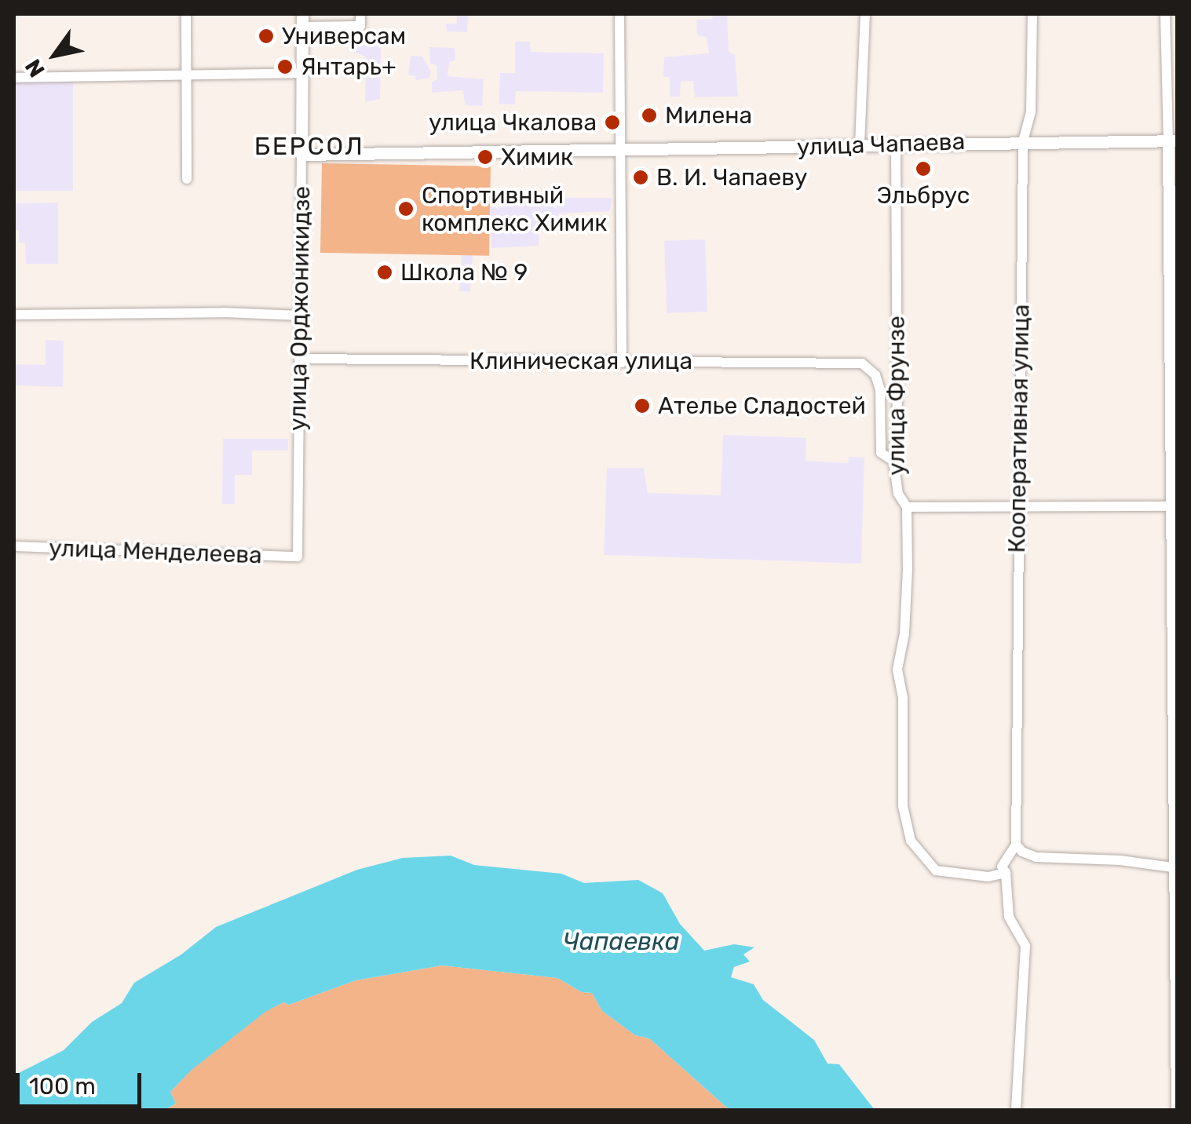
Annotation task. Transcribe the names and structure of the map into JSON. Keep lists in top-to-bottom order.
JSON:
{
  "streets": {
    "street": [
      "улица Чапаева",
      "улица Орджоникидзе",
      "Клиническая улица",
      "улица Фрунзе",
      "Кооперативная улица",
      "улица Менделеева"
    ]
  },
  "crossings": [
    ["улица Чапаева", "улица Орджоникидзе"],
    ["улица Чапаева", "улица Фрунзе"],
    ["улица Чапаева", "Кооперативная улица"],
    ["улица Орджоникидзе", "Клиническая улица"],
    ["улица Орджоникидзе", "улица Менделеева"],
    ["Клиническая улица", "улица Фрунзе"],
    ["улица Фрунзе", "Кооперативная улица"]
  ],
  "districts": ["БЕРСОЛ"],
  "water": ["Чапаевка"],
  "places": [
    "Универсам",
    "Янтарь+",
    "Милена",
    "улица Чкалова",
    "Химик",
    "Эльбрус",
    "В. И. Чапаеву",
    "Спортивный комплекс Химик",
    "Школа № 9",
    "Ателье Сладостей"
  ],
  "scale_bar": "100 m",
  "north": "bottom left"
}
